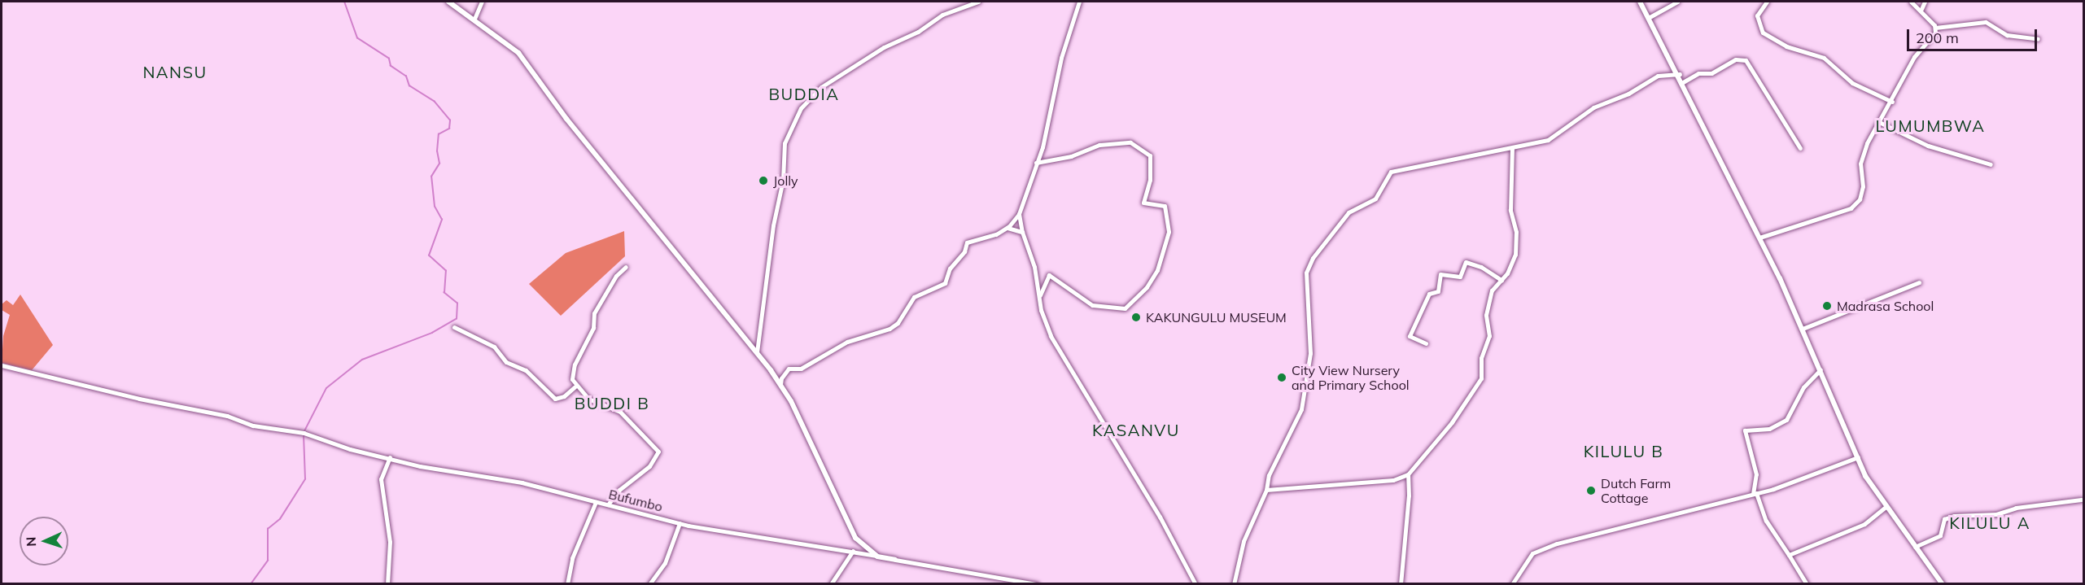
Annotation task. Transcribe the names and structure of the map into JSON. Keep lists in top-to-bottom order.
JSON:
{
  "streets": {
    "street": ["Bufumbo"]
  },
  "districts": [
    "NANSU",
    "BUDDIA",
    "LUMUMBWA",
    "BUDDI B",
    "KASANVU",
    "KILULU B",
    "KILULU A"
  ],
  "places": [
    "Jolly",
    "Madrasa School",
    "KAKUNGULU MUSEUM",
    "City View Nursery and Primary School",
    "Dutch Farm Cottage"
  ],
  "scale_bar": "200 m",
  "north": "left"
}
